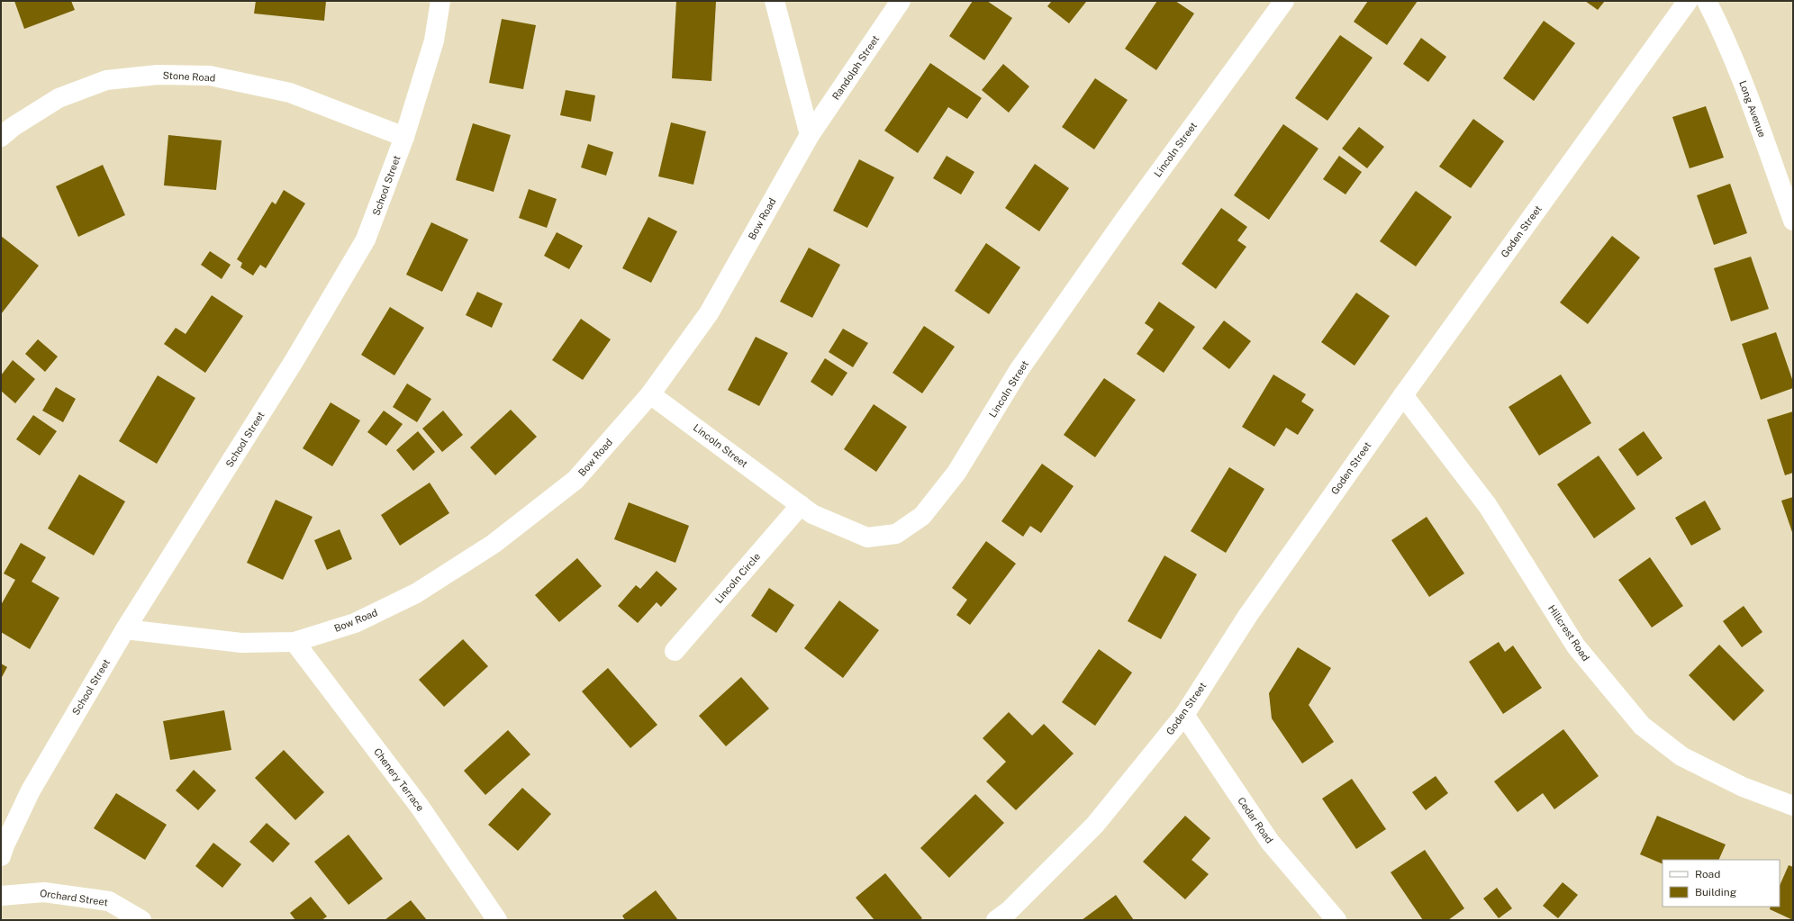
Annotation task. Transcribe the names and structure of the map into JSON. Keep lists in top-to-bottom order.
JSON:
{
  "streets": {
    "street": [
      "Randolph Street",
      "Stone Road",
      "Long Avenue",
      "Lincoln Street",
      "School Street",
      "Bow Road",
      "Goden Street",
      "Lincoln Circle",
      "Hillcrest Road",
      "Chenery Terrace",
      "Cedar Road",
      "Orchard Street"
    ]
  },
  "crossings": [
    ["Randolph Street", "Bow Road"],
    ["Stone Road", "School Street"],
    ["Lincoln Street", "Bow Road"],
    ["Lincoln Street", "Lincoln Circle"],
    ["School Street", "Bow Road"],
    ["Bow Road", "Chenery Terrace"],
    ["Goden Street", "Hillcrest Road"],
    ["Goden Street", "Cedar Road"]
  ],
  "legend": ["Road", "Building"]
}
